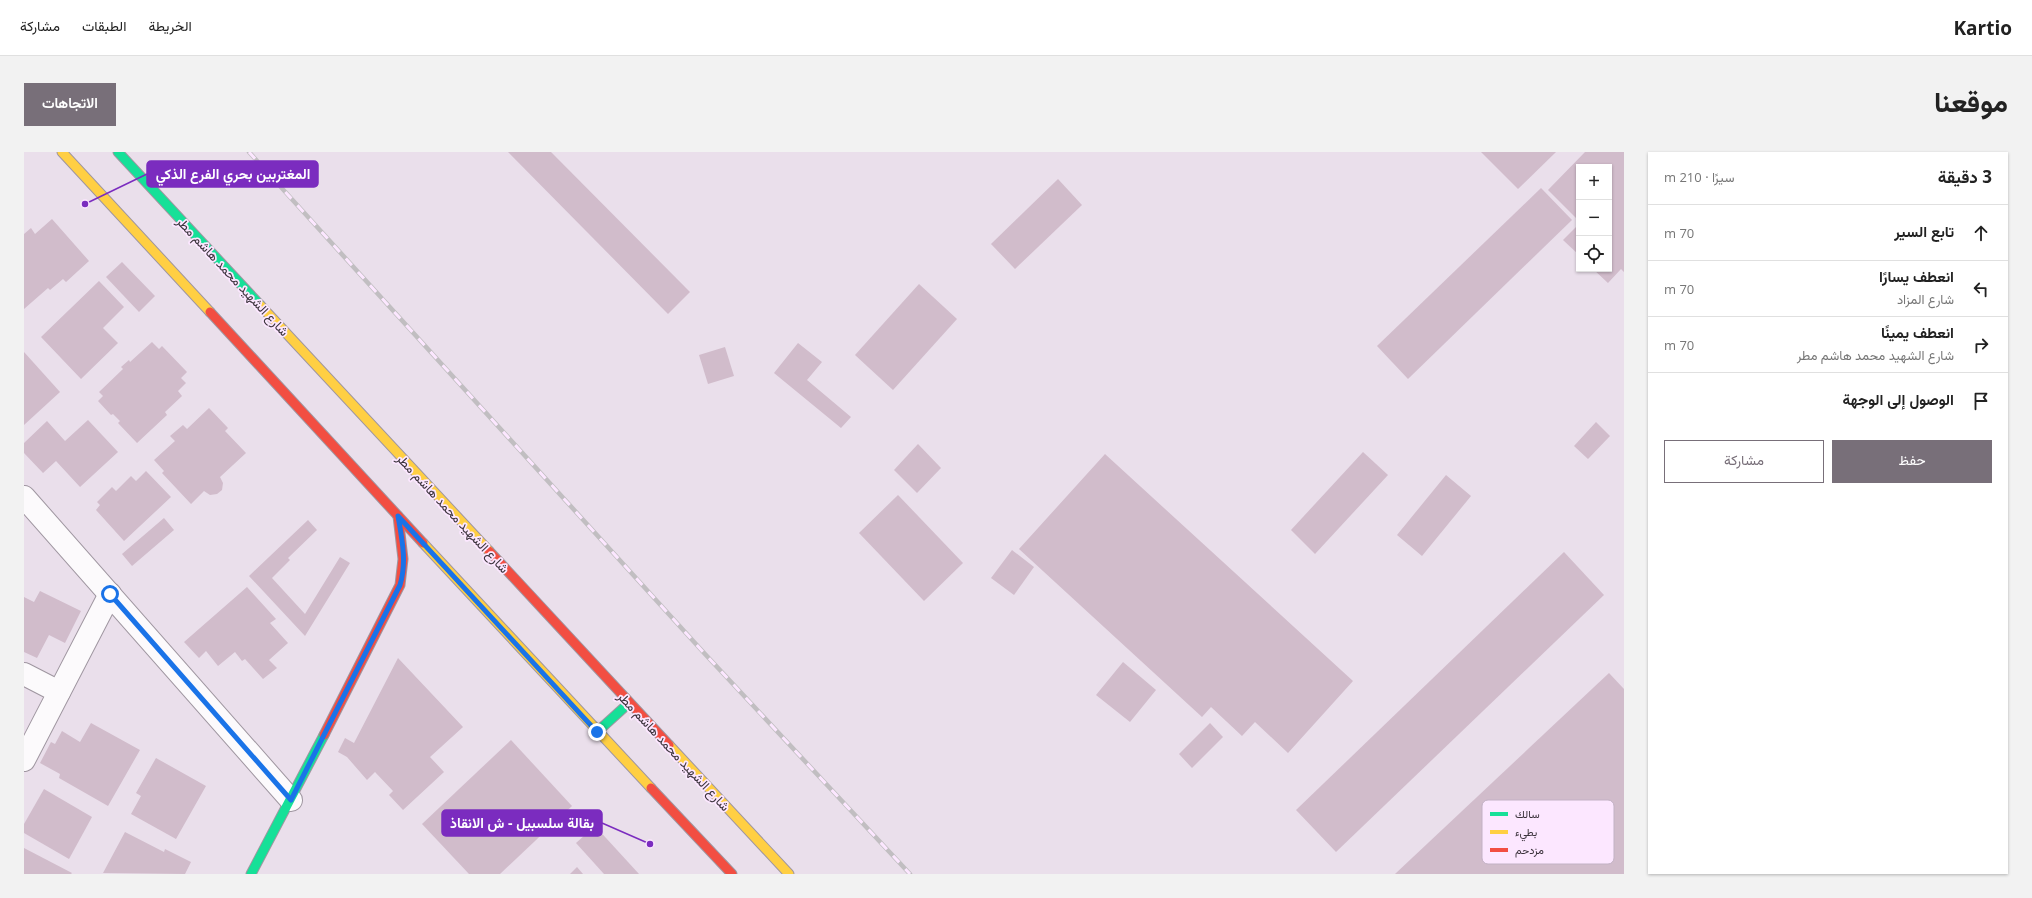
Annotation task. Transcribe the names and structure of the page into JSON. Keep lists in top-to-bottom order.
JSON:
{
  "streets": {
    "main road": ["شارع الشهيد محمد هاشم مطر"]
  },
  "places": ["المغتربين بحري الفرع الذكي", "بقالة سلسبيل - ش الانقاذ"],
  "legend": ["سالك", "بطيء", "مزدحم"],
  "page": {
    "header": "Kartio",
    "nav": ["الخريطة", "الطبقات", "مشاركة"],
    "title": "موقعنا",
    "buttons": [
      "الاتجاهات",
      ["حفظ", "مشاركة"]
    ],
    "heading": ["3 دقيقة", "سيرًا · 210 m"],
    "map_buttons": ["+", "−"],
    "list": [
      ["تابع السير", "70 m"],
      ["انعطف يسارًا", "شارع المزاد", "70 m"],
      ["انعطف يمينًا", "شارع الشهيد محمد هاشم مطر", "70 m"],
      "الوصول إلى الوجهة"
    ]
  }
}
